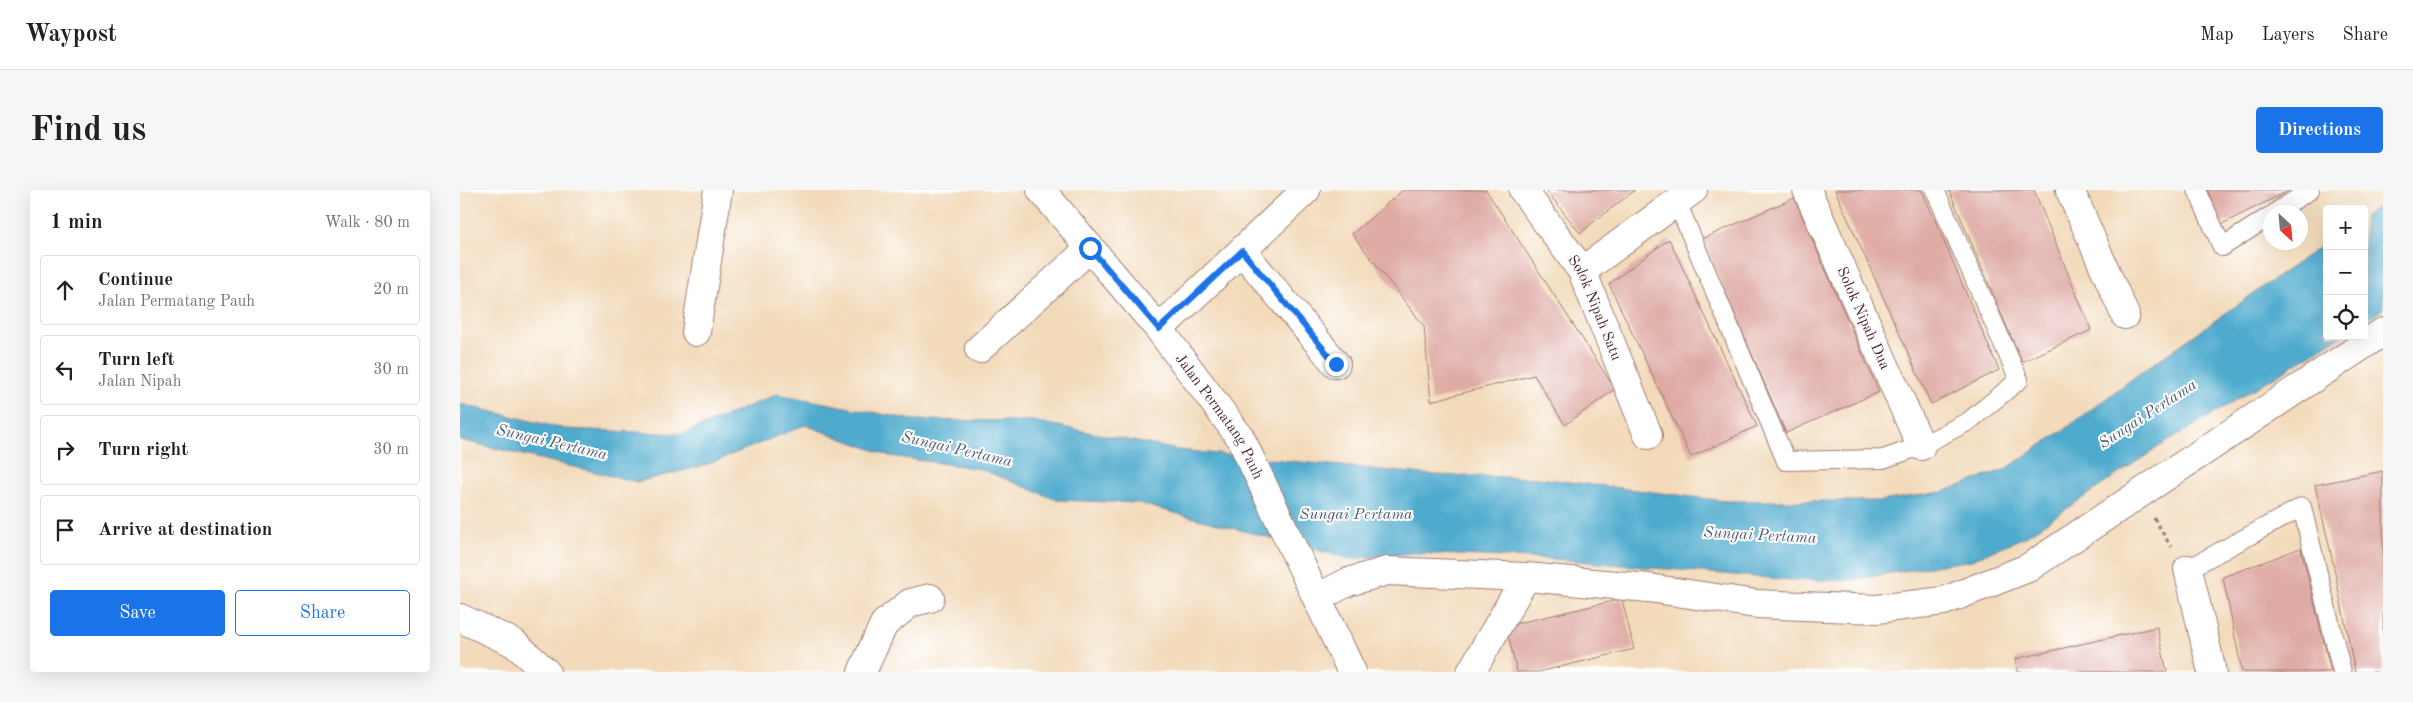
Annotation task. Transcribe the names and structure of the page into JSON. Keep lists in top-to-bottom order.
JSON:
{
  "streets": {
    "street": ["Solok Nipah Satu", "Solok Nipah Dua", "Jalan Permatang Pauh"]
  },
  "water": ["Sungai Pertama"],
  "north": "bottom right",
  "page": {
    "header": "Waypost",
    "nav": ["Map", "Layers", "Share"],
    "buttons": [
      "Directions",
      ["Save", "Share"]
    ],
    "title": "Find us",
    "heading": ["1 min", "Walk · 80 m"],
    "map_buttons": ["+", "−"],
    "list": [
      ["Continue", "Jalan Permatang Pauh", "20 m"],
      ["Turn left", "Jalan Nipah", "30 m"],
      ["Turn right", "30 m"],
      "Arrive at destination"
    ]
  }
}
